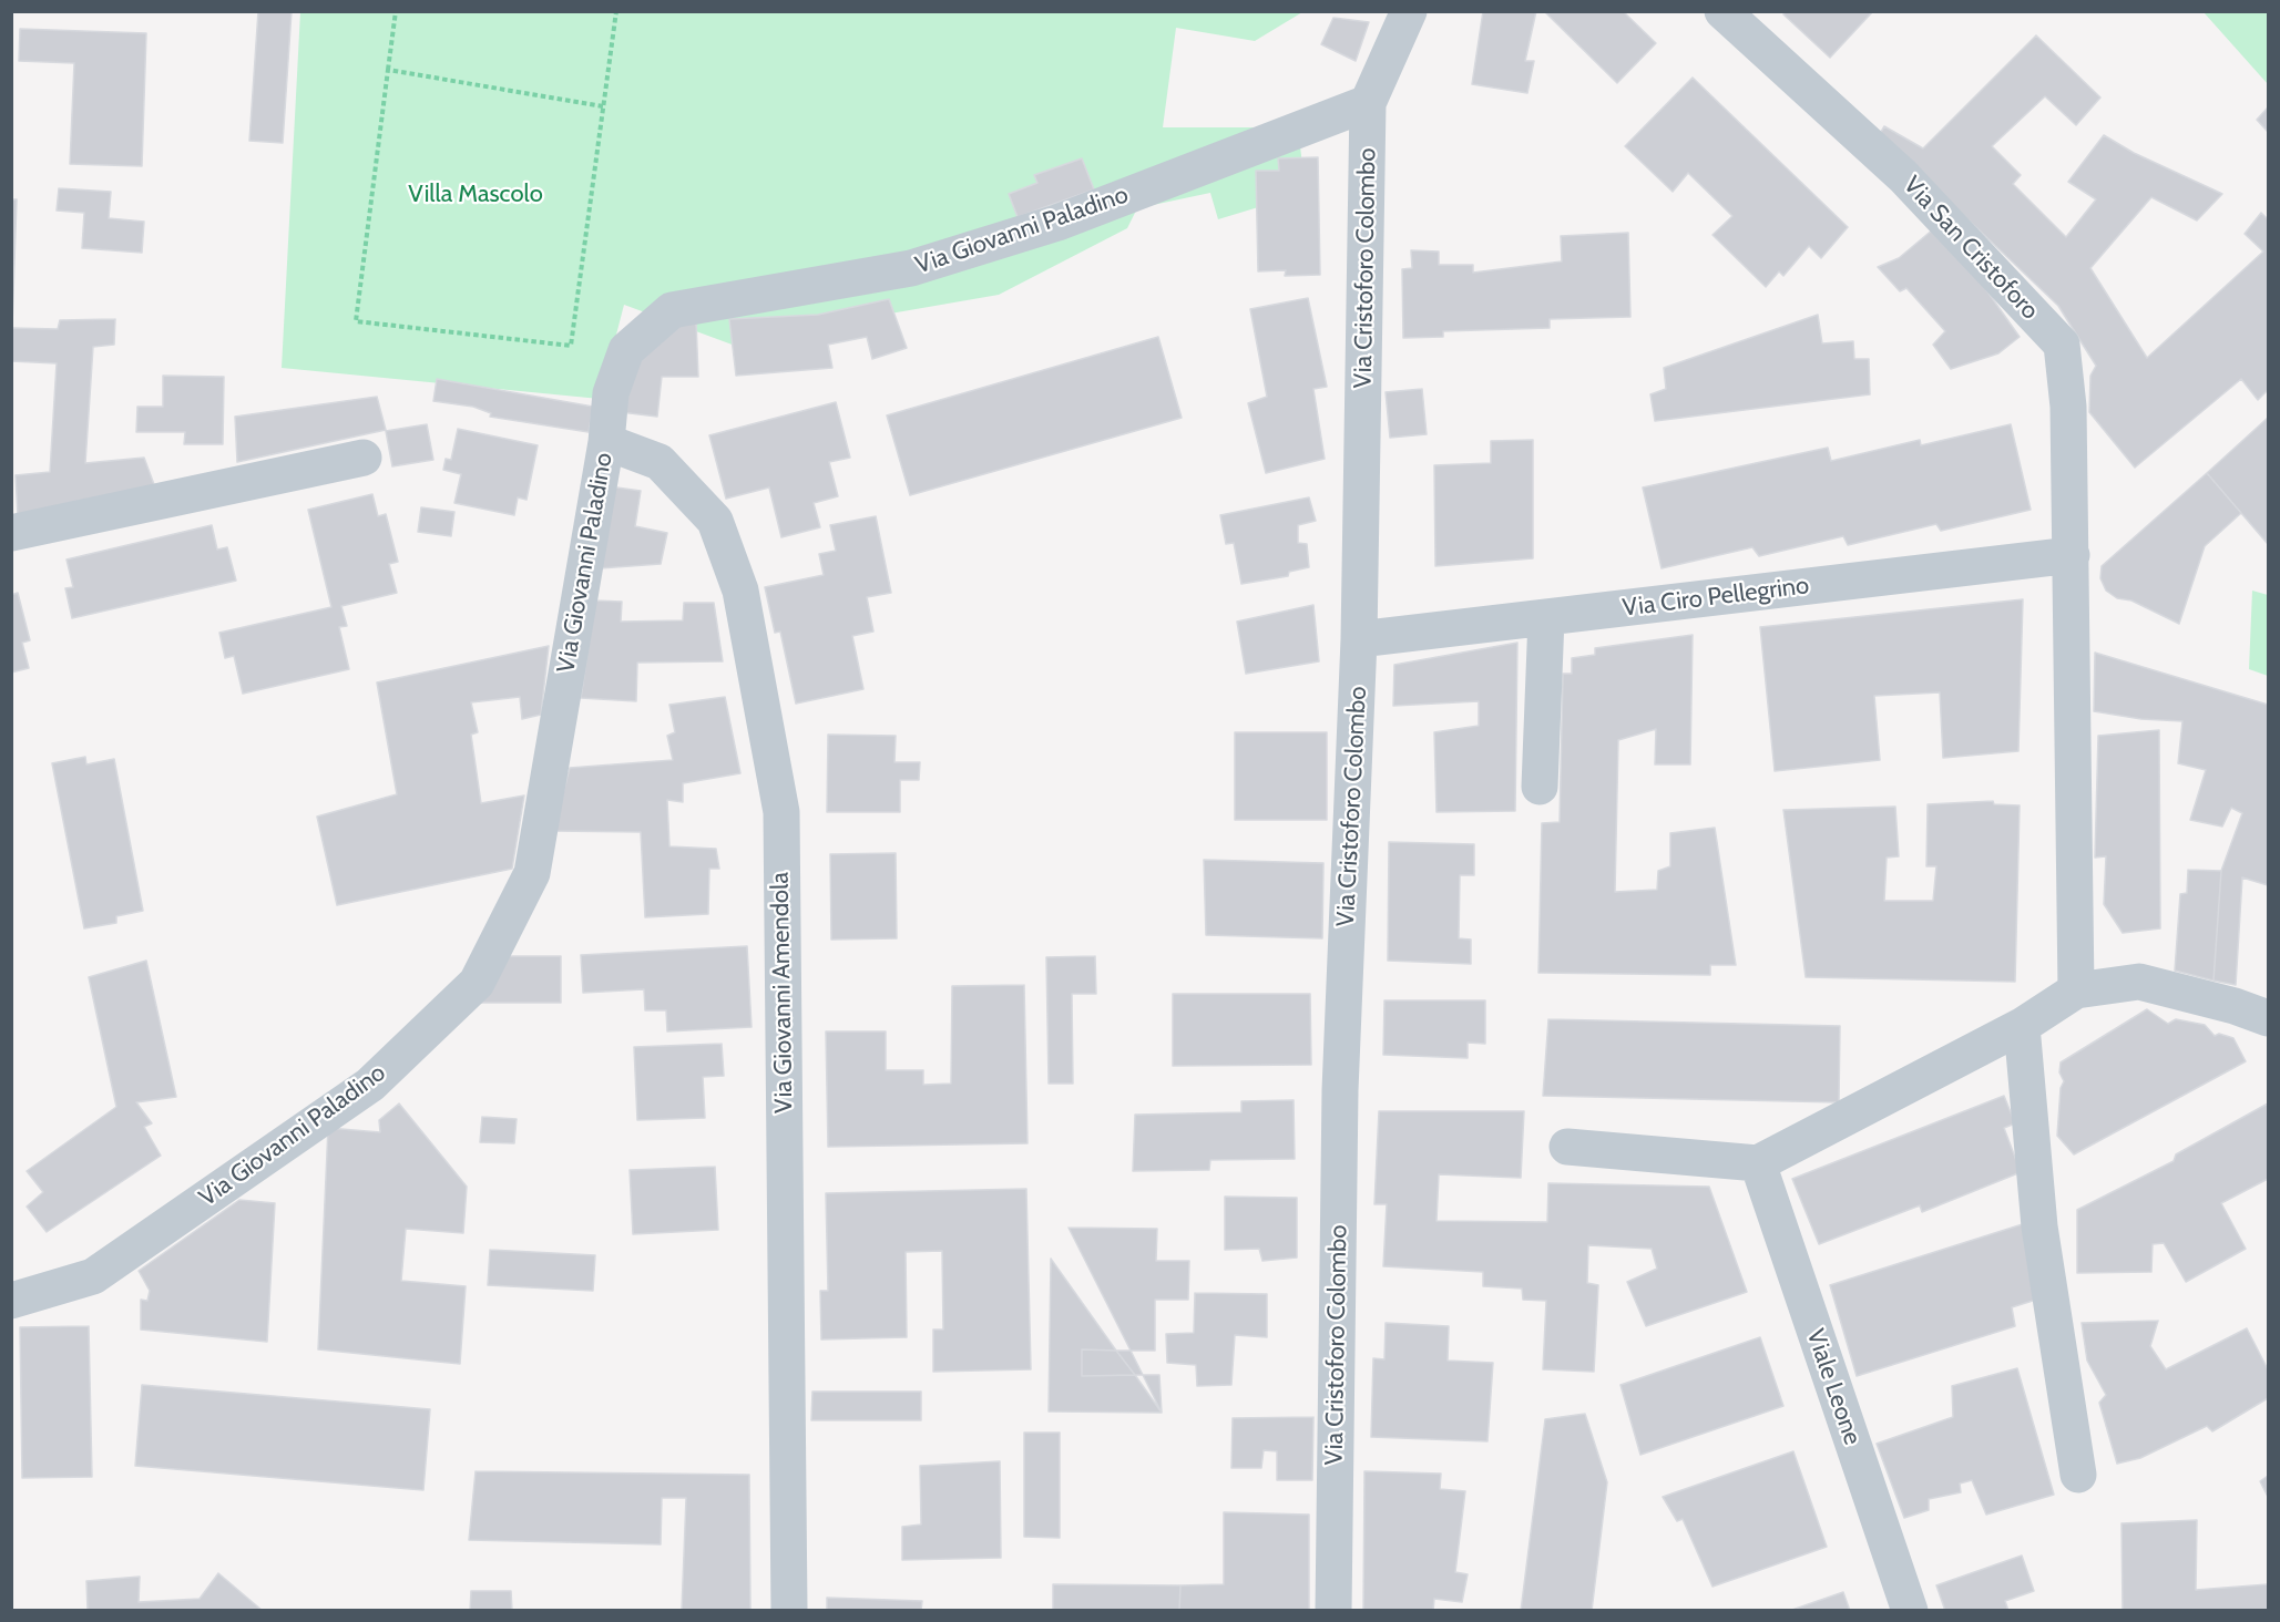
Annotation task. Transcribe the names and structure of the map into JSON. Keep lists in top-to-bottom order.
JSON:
{
  "streets": {
    "street": [
      "Via Giovanni Paladino",
      "Via San Cristoforo",
      "Via Cristoforo Colombo",
      "Via Ciro Pellegrino",
      "Via Giovanni Amendola",
      "Viale Leone"
    ]
  },
  "crossings": [
    ["Via Giovanni Paladino", "Via Cristoforo Colombo"],
    ["Via Giovanni Paladino", "Via Giovanni Amendola"],
    ["Via San Cristoforo", "Via Ciro Pellegrino"],
    ["Via Cristoforo Colombo", "Via Ciro Pellegrino"]
  ],
  "parks": ["Villa Mascolo"]
}
